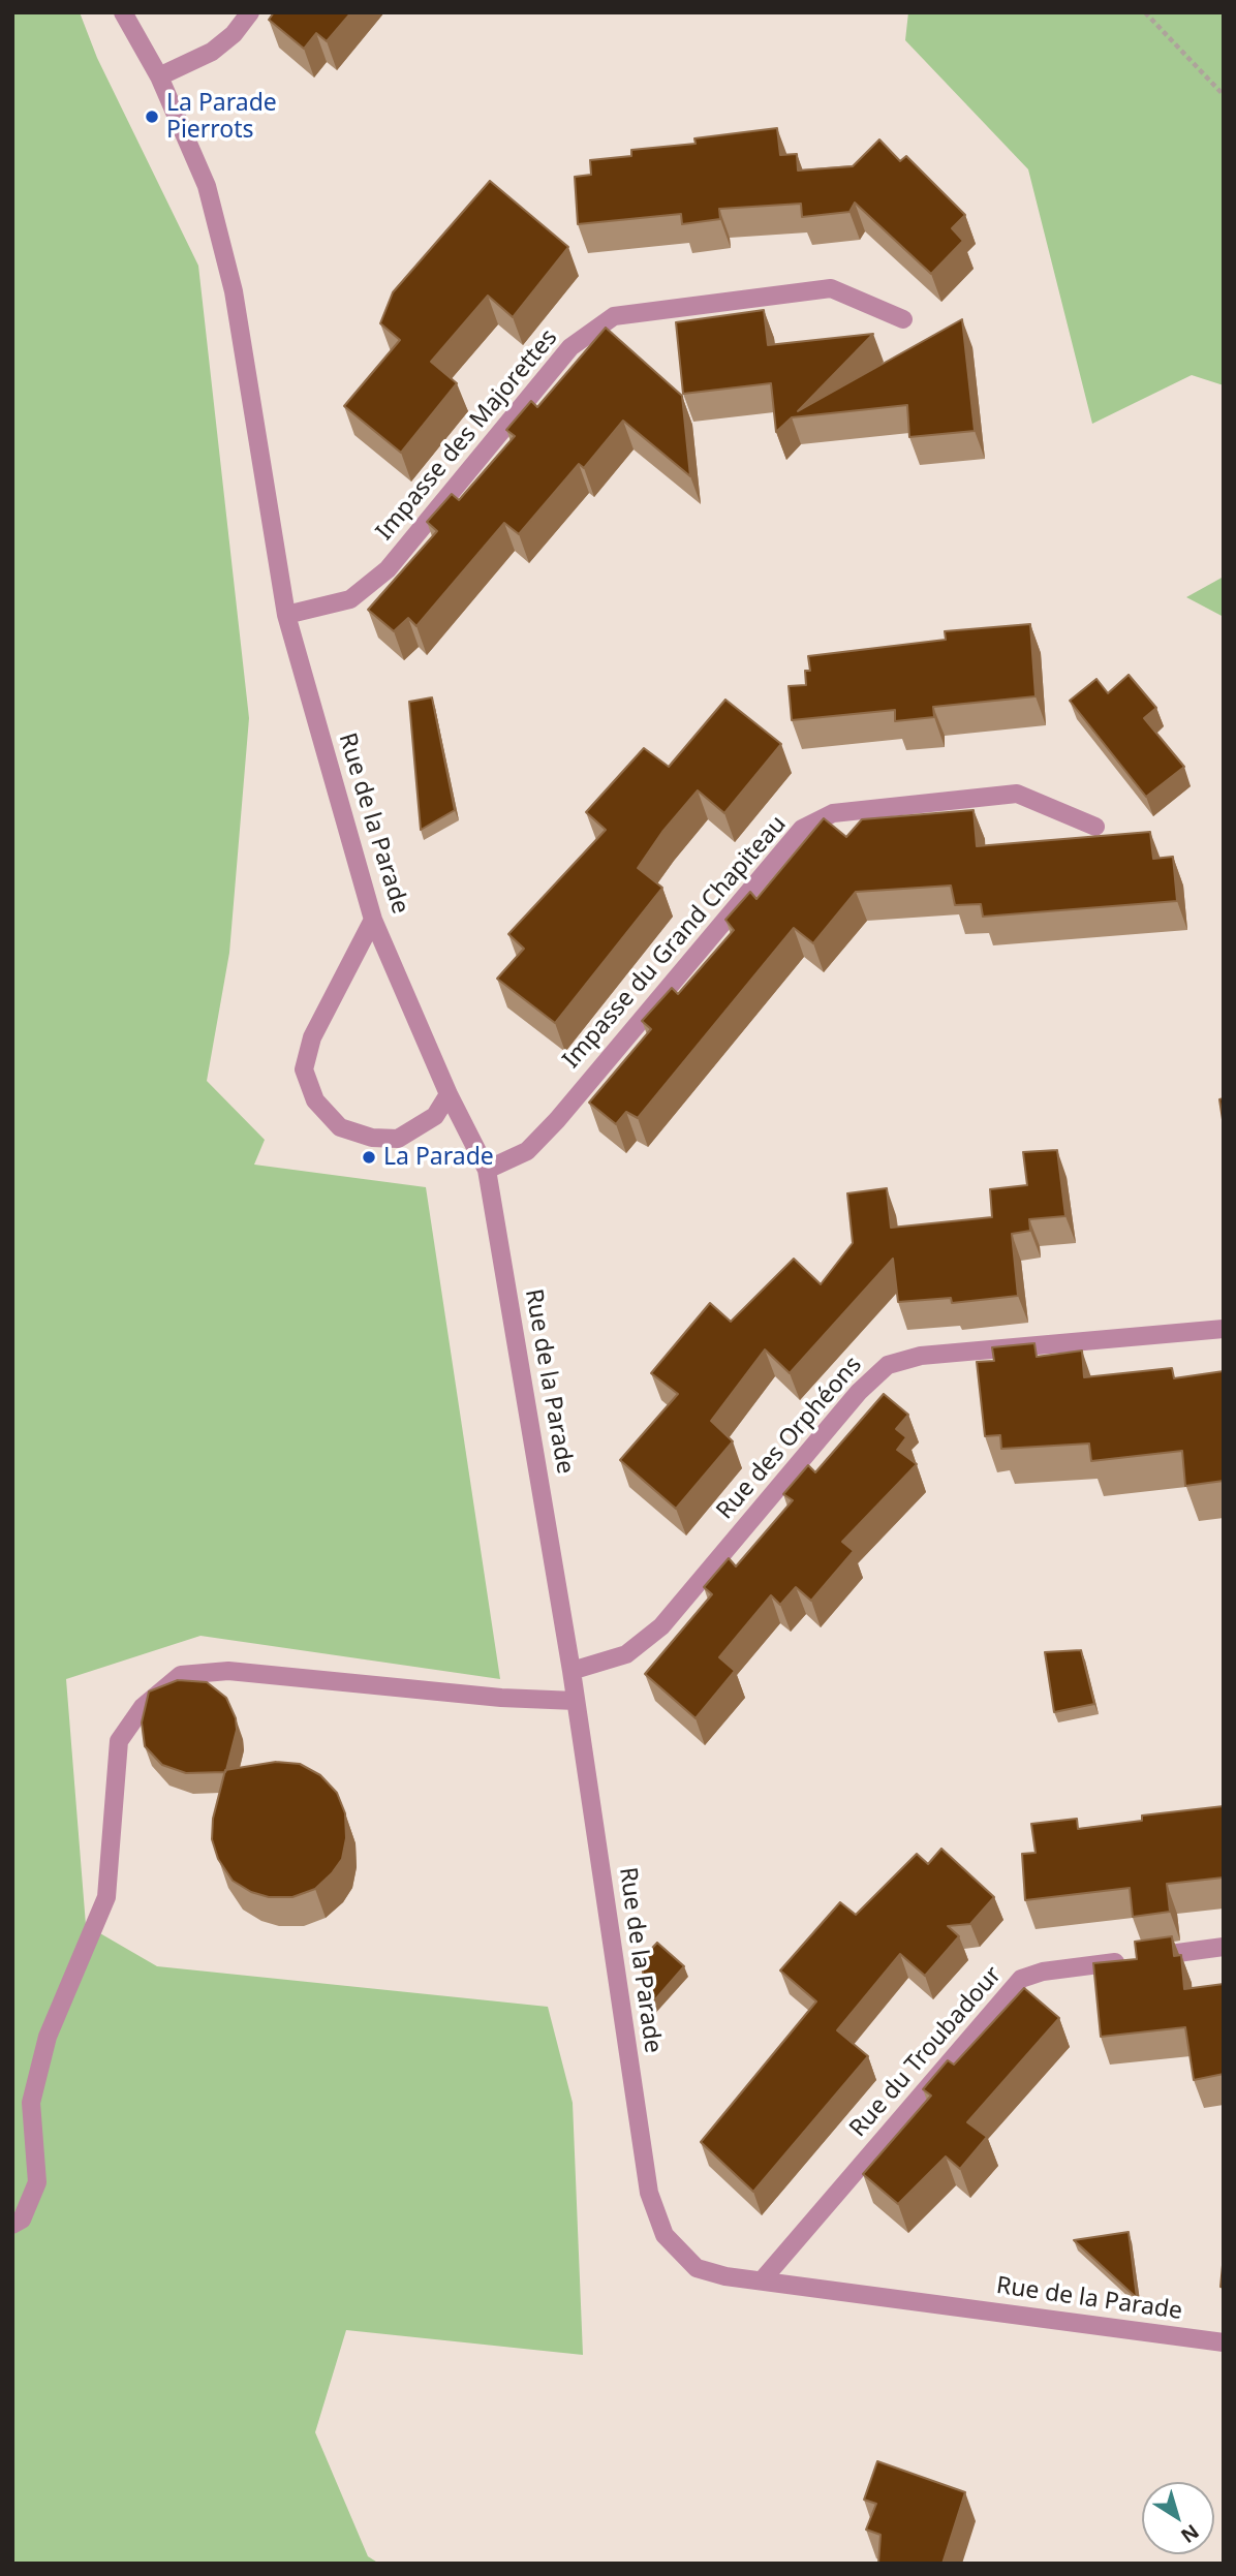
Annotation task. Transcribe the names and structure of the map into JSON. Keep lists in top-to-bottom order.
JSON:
{
  "streets": {
    "street": [
      "Impasse des Majorettes",
      "Rue de la Parade",
      "Impasse du Grand Chapiteau",
      "Rue des Orphéons",
      "Rue du Troubadour"
    ]
  },
  "crossings": [
    ["Impasse des Majorettes", "Rue de la Parade"],
    ["Rue de la Parade", "Impasse du Grand Chapiteau"],
    ["Rue de la Parade", "Rue des Orphéons"],
    ["Rue de la Parade", "Rue du Troubadour"]
  ],
  "places": ["La Parade Pierrots", "La Parade"],
  "north": "bottom right"
}
